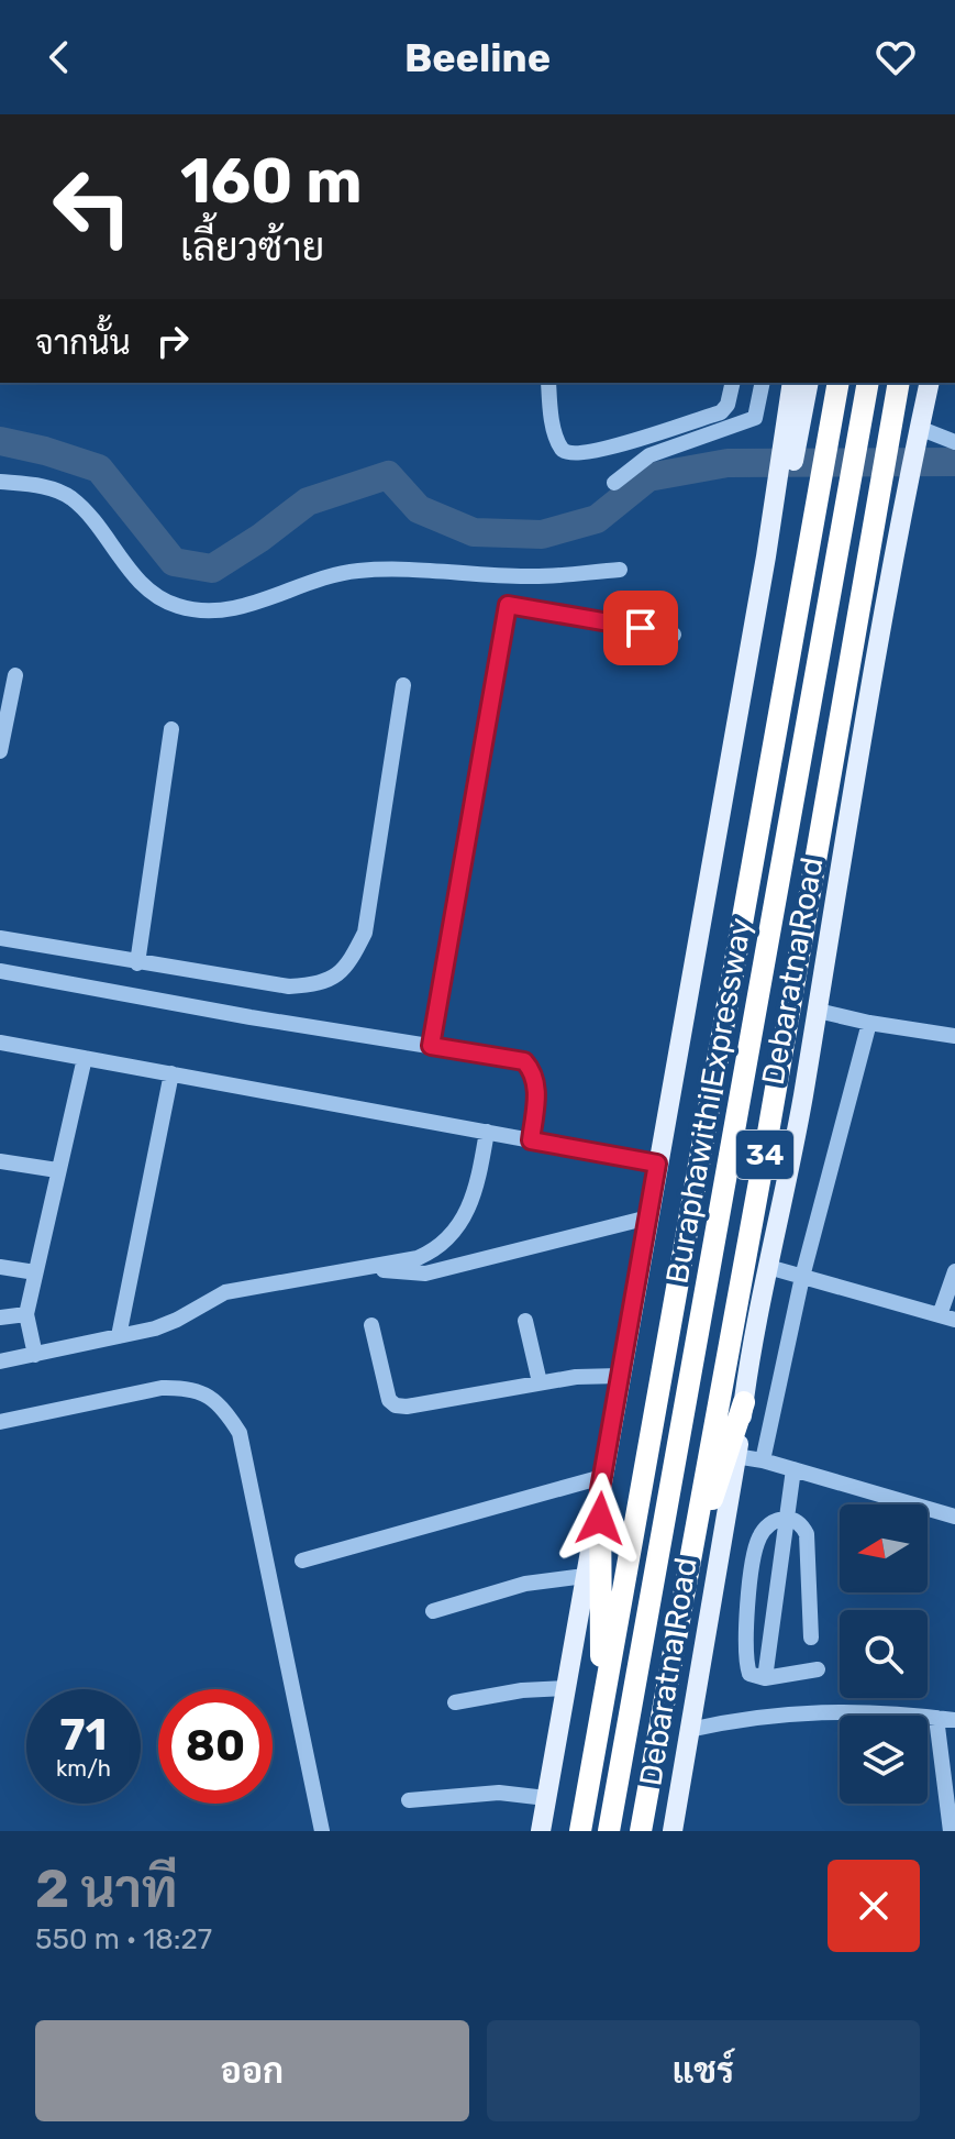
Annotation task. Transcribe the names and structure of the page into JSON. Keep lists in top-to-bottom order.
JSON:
{
  "streets": {
    "highway": ["Debaratna Road", "Buraphawithi Expressway", "34"]
  },
  "north": "left",
  "page": {
    "header": "Beeline",
    "turn": ["160 m", "เลี้ยวซ้าย"],
    "then": "จากนั้น",
    "speed": "71 km/h",
    "limit": "80",
    "heading": ["2 นาที", "550 m · 18:27"],
    "buttons": ["ออก", "แชร์"]
  }
}
